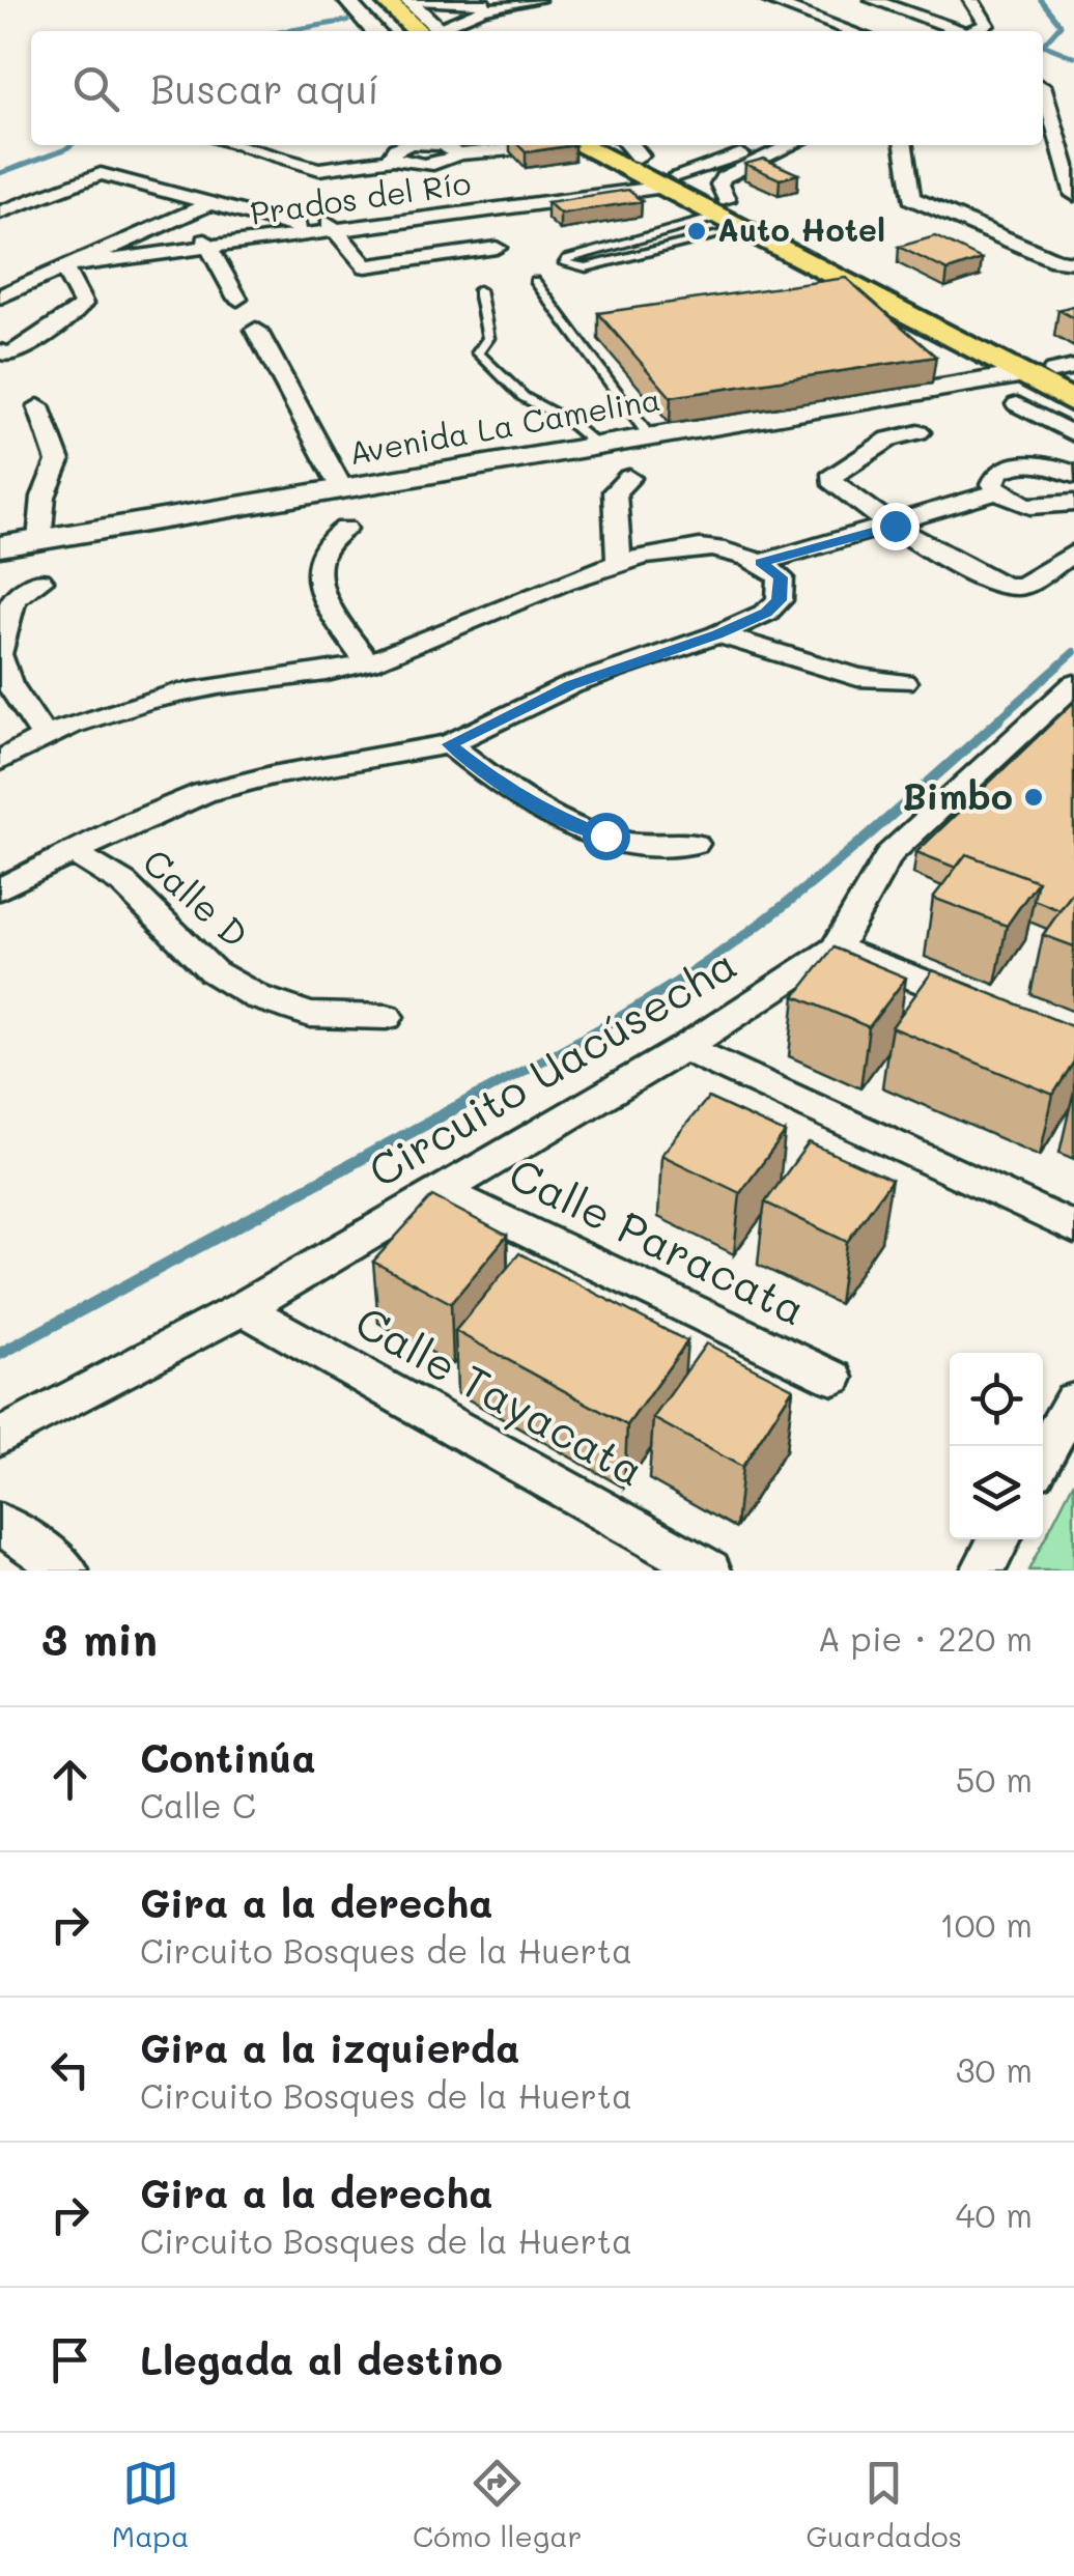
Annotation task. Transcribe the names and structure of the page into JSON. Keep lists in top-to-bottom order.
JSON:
{
  "streets": {
    "street": [
      "Prados del Río",
      "Avenida La Camelina",
      "Calle D",
      "Circuito Uacúsecha",
      "Calle Paracata",
      "Calle Tayacata"
    ]
  },
  "crossings": [
    ["Circuito Uacúsecha", "Calle Paracata"],
    ["Circuito Uacúsecha", "Calle Tayacata"]
  ],
  "places": ["Auto Hotel", "Bimbo"],
  "page": {
    "search": "Buscar aquí",
    "heading": ["3 min", "A pie · 220 m"],
    "list": [
      ["Continúa", "Calle C", "50 m"],
      ["Gira a la derecha", "Circuito Bosques de la Huerta", "100 m"],
      ["Gira a la izquierda", "Circuito Bosques de la Huerta", "30 m"],
      ["Gira a la derecha", "Circuito Bosques de la Huerta", "40 m"],
      "Llegada al destino"
    ],
    "nav": ["Mapa", "Cómo llegar", "Guardados"]
  }
}
